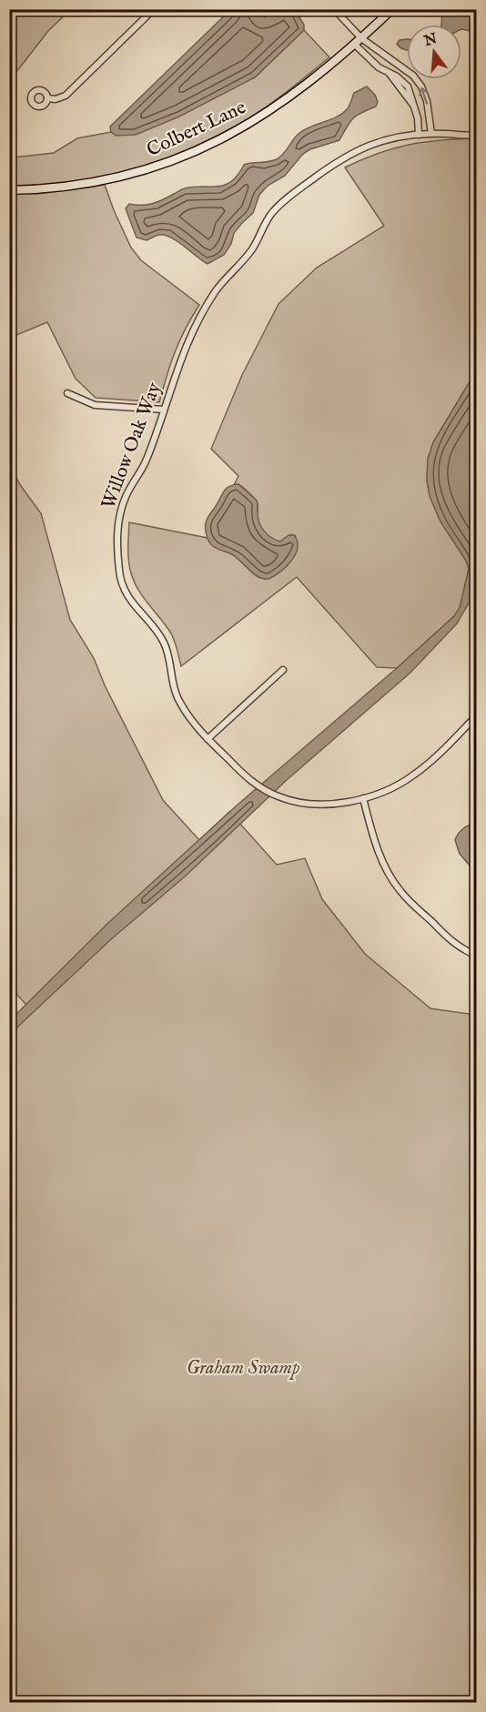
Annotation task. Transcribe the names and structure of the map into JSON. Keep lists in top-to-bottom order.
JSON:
{
  "streets": {
    "street": ["Colbert Lane", "Willow Oak Way"]
  },
  "parks": ["Graham Swamp"],
  "north": "top"
}
